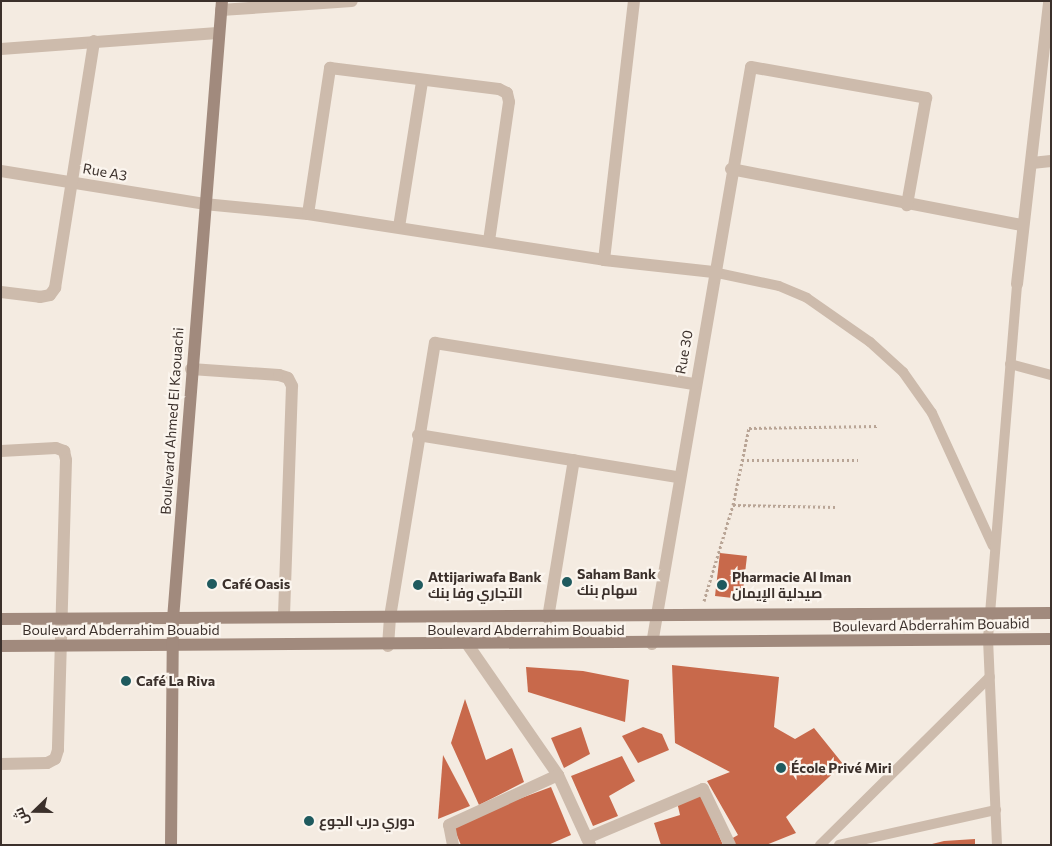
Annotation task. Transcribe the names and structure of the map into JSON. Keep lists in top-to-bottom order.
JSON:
{
  "streets": {
    "main road": ["Boulevard Ahmed El Kaouachi", "Boulevard Abderrahim Bouabid"],
    "street": ["Rue A3", "Rue 30"]
  },
  "crossings": [
    ["Rue A3", "Rue 30"],
    ["Rue A3", "Boulevard Ahmed El Kaouachi"],
    ["Rue 30", "Boulevard Abderrahim Bouabid"],
    ["Boulevard Ahmed El Kaouachi", "Boulevard Abderrahim Bouabid"]
  ],
  "places": [
    "Saham Bank سهام بنك",
    "Café Oasis",
    "Attijariwafa Bank التجاري وفا بنك",
    "Pharmacie Al Iman صيدلية الإيمان",
    "Café La Riva",
    "École Privé Miri",
    "دوري درب الجوع"
  ],
  "north": "left"
}
